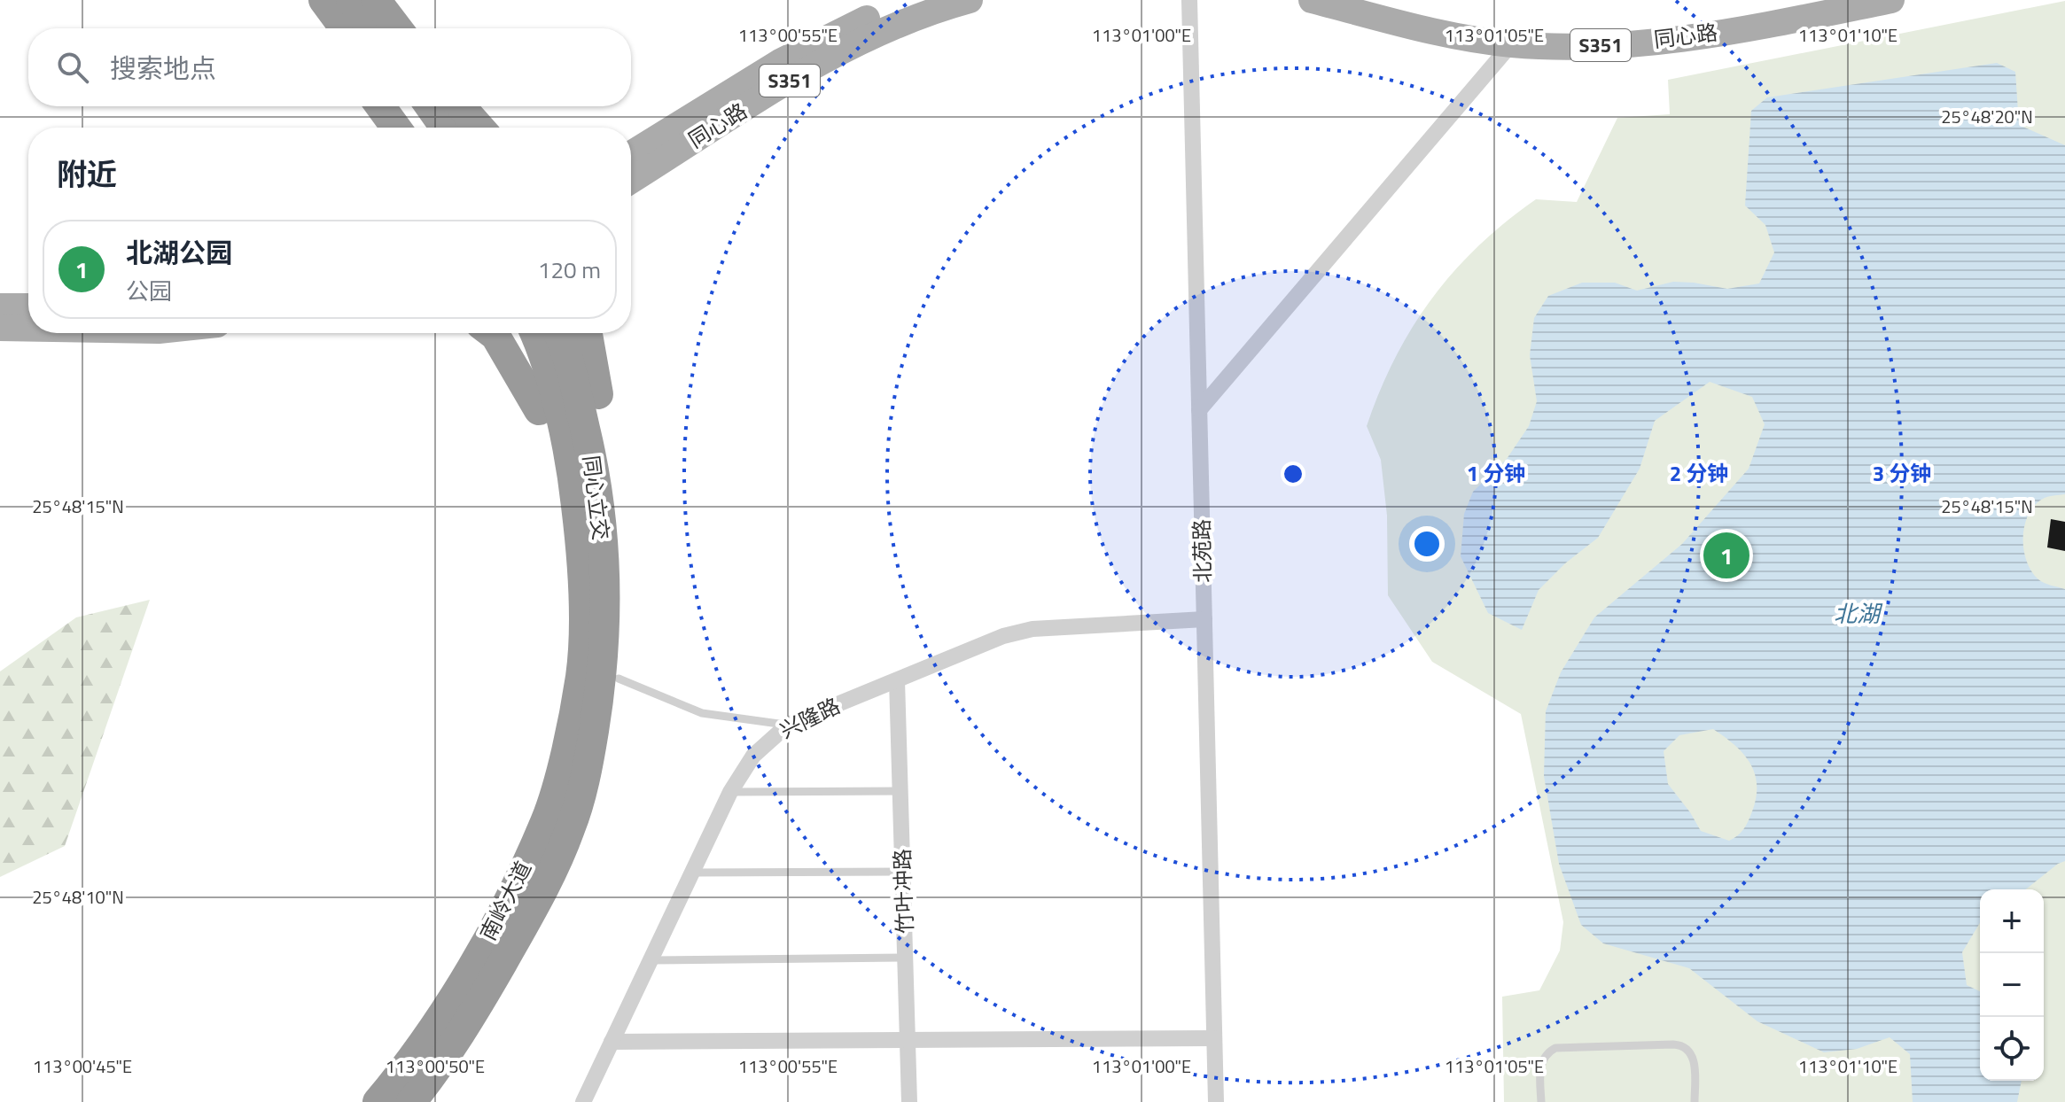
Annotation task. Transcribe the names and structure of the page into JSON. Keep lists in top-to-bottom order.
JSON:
{
  "streets": {
    "highway": ["同心立交", "南岭大道"],
    "main road": ["同心路", "S351"],
    "street": ["北苑路", "兴隆路", "竹叶冲路"]
  },
  "crossings": [
    ["同心立交", "南岭大道"],
    ["北苑路", "兴隆路"],
    ["兴隆路", "竹叶冲路"]
  ],
  "water": ["北湖"],
  "page": {
    "search": "搜索地点",
    "heading": "附近",
    "list": [
      {
        "mark": "1",
        "name": "北湖公园",
        "note": "公园",
        "value": "120 m"
      }
    ],
    "pins": "1",
    "map_buttons": ["+", "−"]
  },
  "coordinates": [
    "113°00'55\"E",
    "113°01'00\"E",
    "113°01'05\"E",
    "113°01'10\"E",
    "25°48'20\"N",
    "25°48'15\"N",
    "25°48'10\"N",
    "113°00'45\"E",
    "113°00'50\"E"
  ],
  "rings": ["1 分钟", "2 分钟", "3 分钟"]
}
